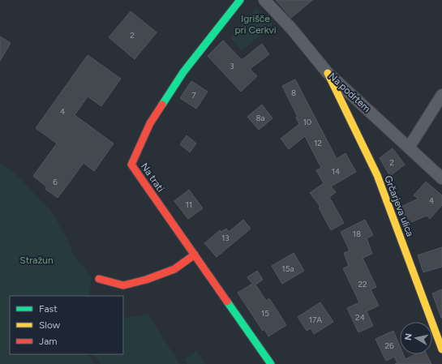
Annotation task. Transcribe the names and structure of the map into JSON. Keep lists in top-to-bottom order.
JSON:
{
  "streets": {
    "street": ["Na podrtem", "Na trati", "Grčarjeva ulica"]
  },
  "crossings": [
    ["Na podrtem", "Grčarjeva ulica"]
  ],
  "parks": ["Igrišče pri Cerkvi", "Stražun"],
  "house_numbers": [
    "2",
    "3",
    "8",
    "7",
    "4",
    "8a",
    "10",
    "12",
    "2",
    "14",
    "6",
    "4",
    "11",
    "18",
    "13",
    "15a",
    "22",
    "15",
    "24",
    "17A",
    "26"
  ],
  "legend": ["Fast", "Slow", "Jam"],
  "north": "left"
}
